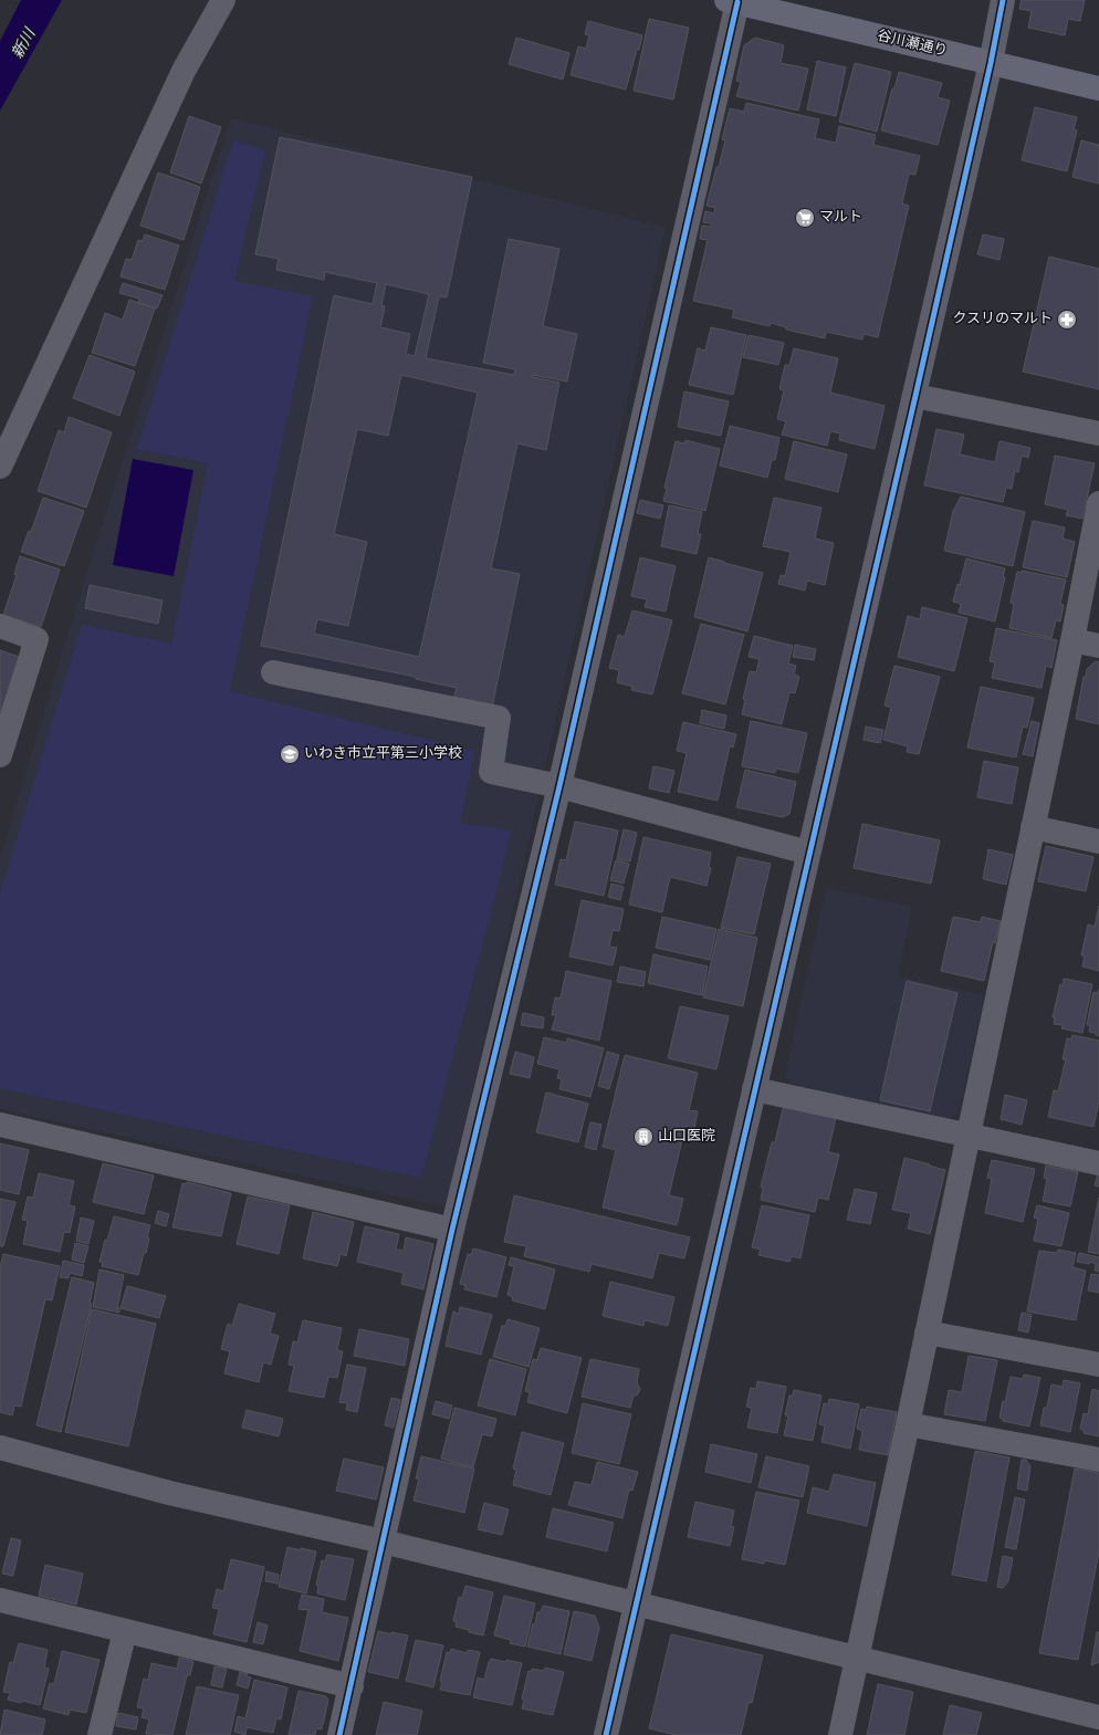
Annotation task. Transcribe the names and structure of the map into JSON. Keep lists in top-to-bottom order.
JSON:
{
  "streets": {
    "main road": ["谷川瀬通り"]
  },
  "water": ["新川"],
  "places": {
    "supermarket": ["マルト"],
    "pharmacy": ["クスリのマルト"],
    "school or university": ["いわき市立平第三小学校"],
    "building": ["山口医院"]
  }
}
